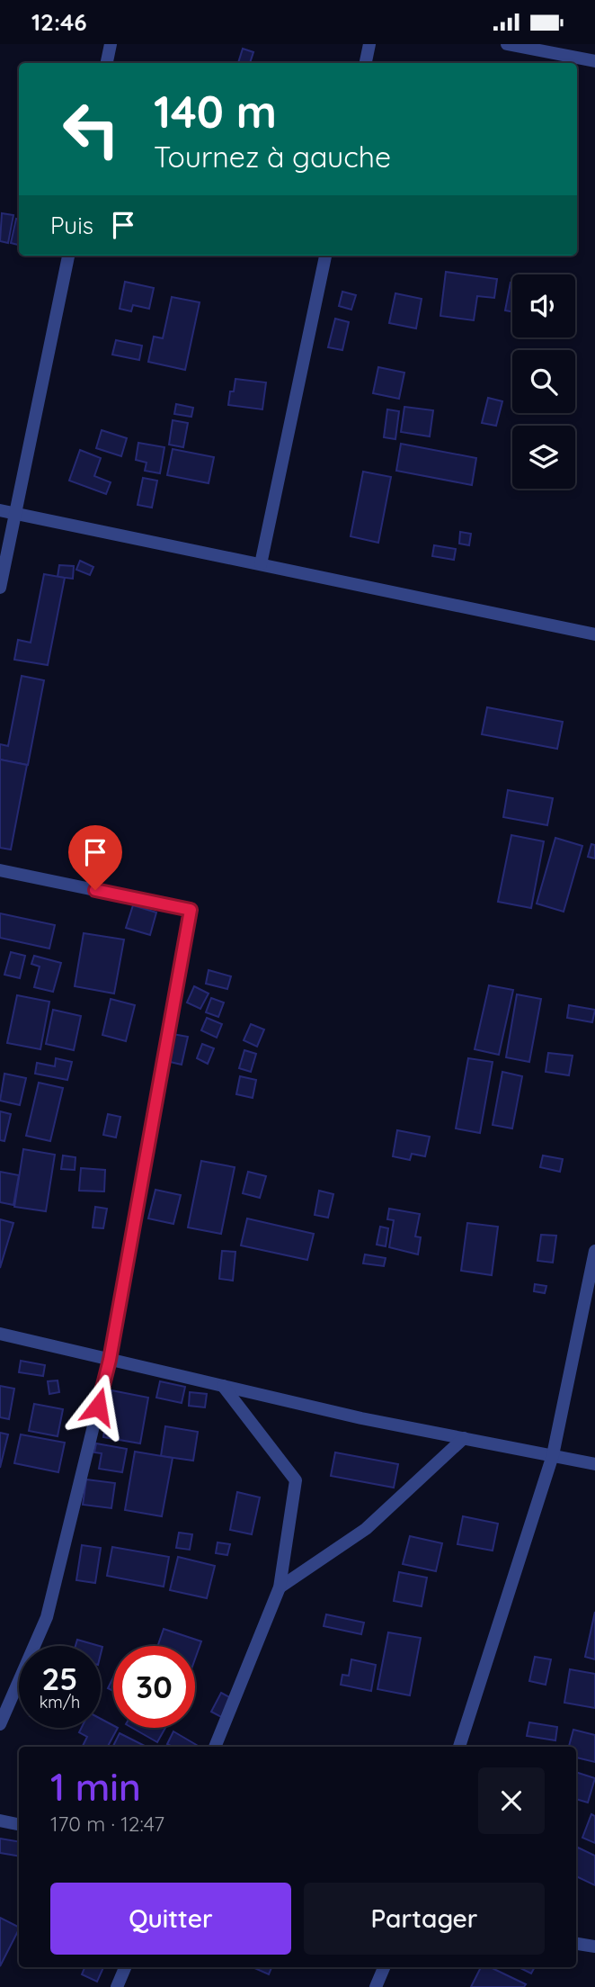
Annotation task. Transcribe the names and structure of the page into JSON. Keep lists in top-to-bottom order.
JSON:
{
  "page": {
    "status": "12:46",
    "turn": ["140 m", "Tournez à gauche"],
    "then": "Puis",
    "speed": "25 km/h",
    "limit": "30",
    "heading": ["1 min", "170 m · 12:47"],
    "buttons": ["Quitter", "Partager"]
  }
}
